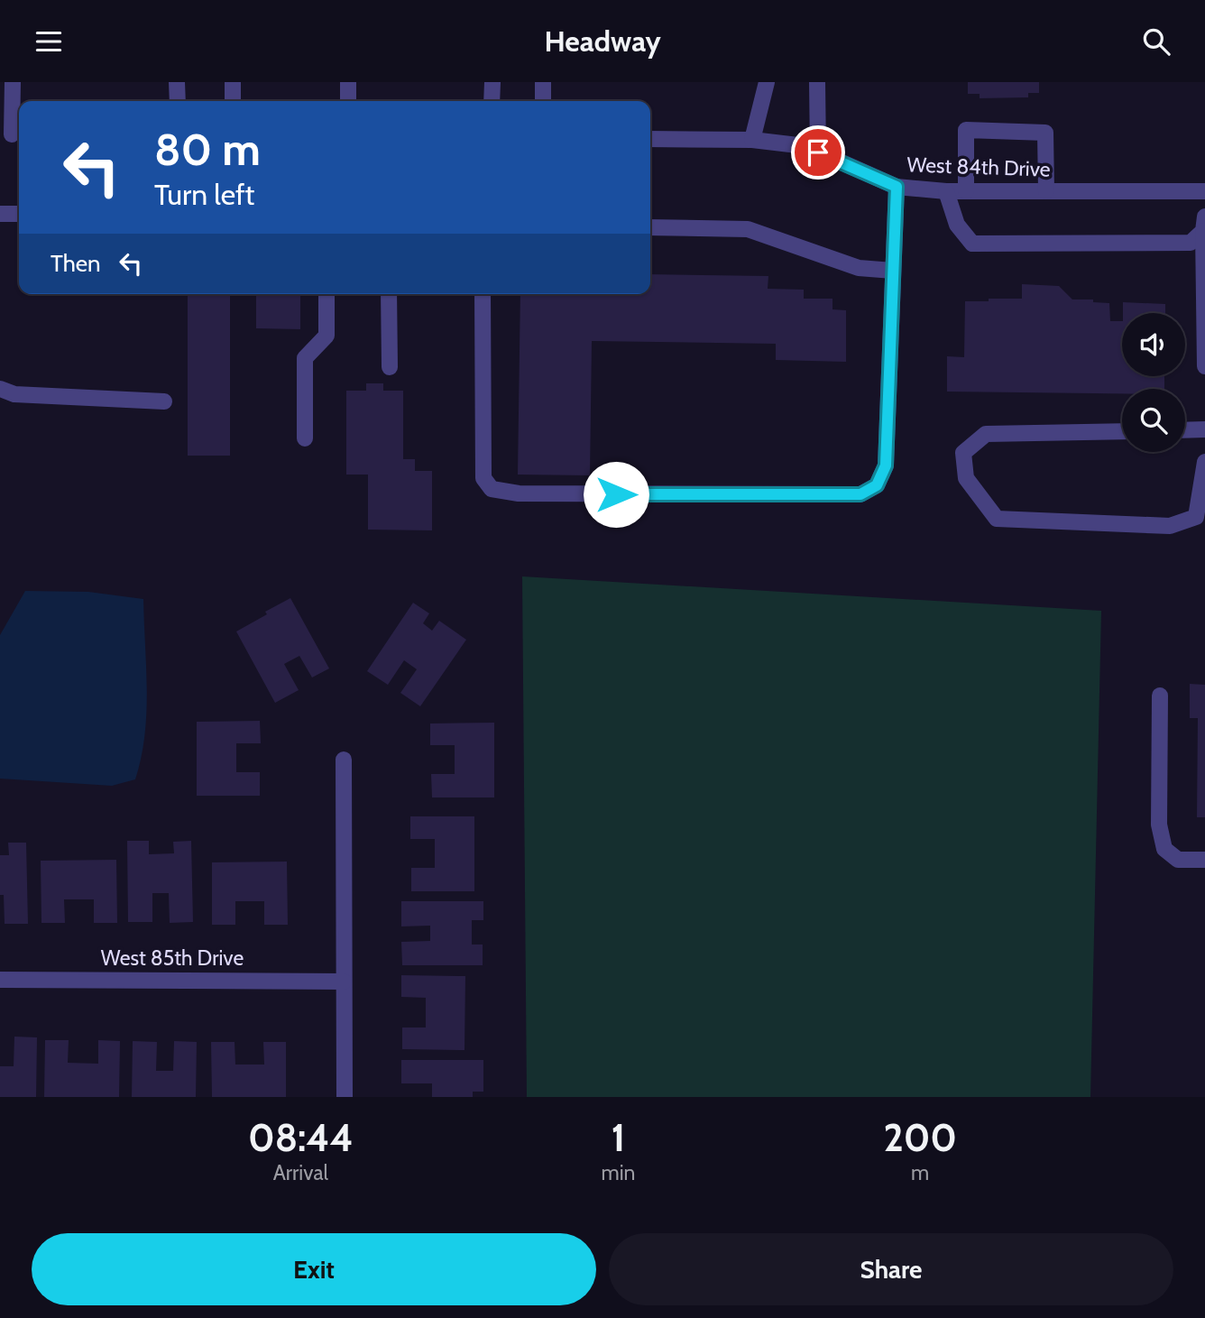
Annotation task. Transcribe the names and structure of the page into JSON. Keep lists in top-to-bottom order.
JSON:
{
  "streets": {
    "street": ["West 84th Drive", "West 85th Drive"]
  },
  "page": {
    "header": "Headway",
    "turn": ["80 m", "Turn left"],
    "then": "Then",
    "eta": [
      "08:44",
      "Arrival",
      "1",
      "min",
      "200",
      "m"
    ],
    "buttons": ["Exit", "Share"]
  }
}
